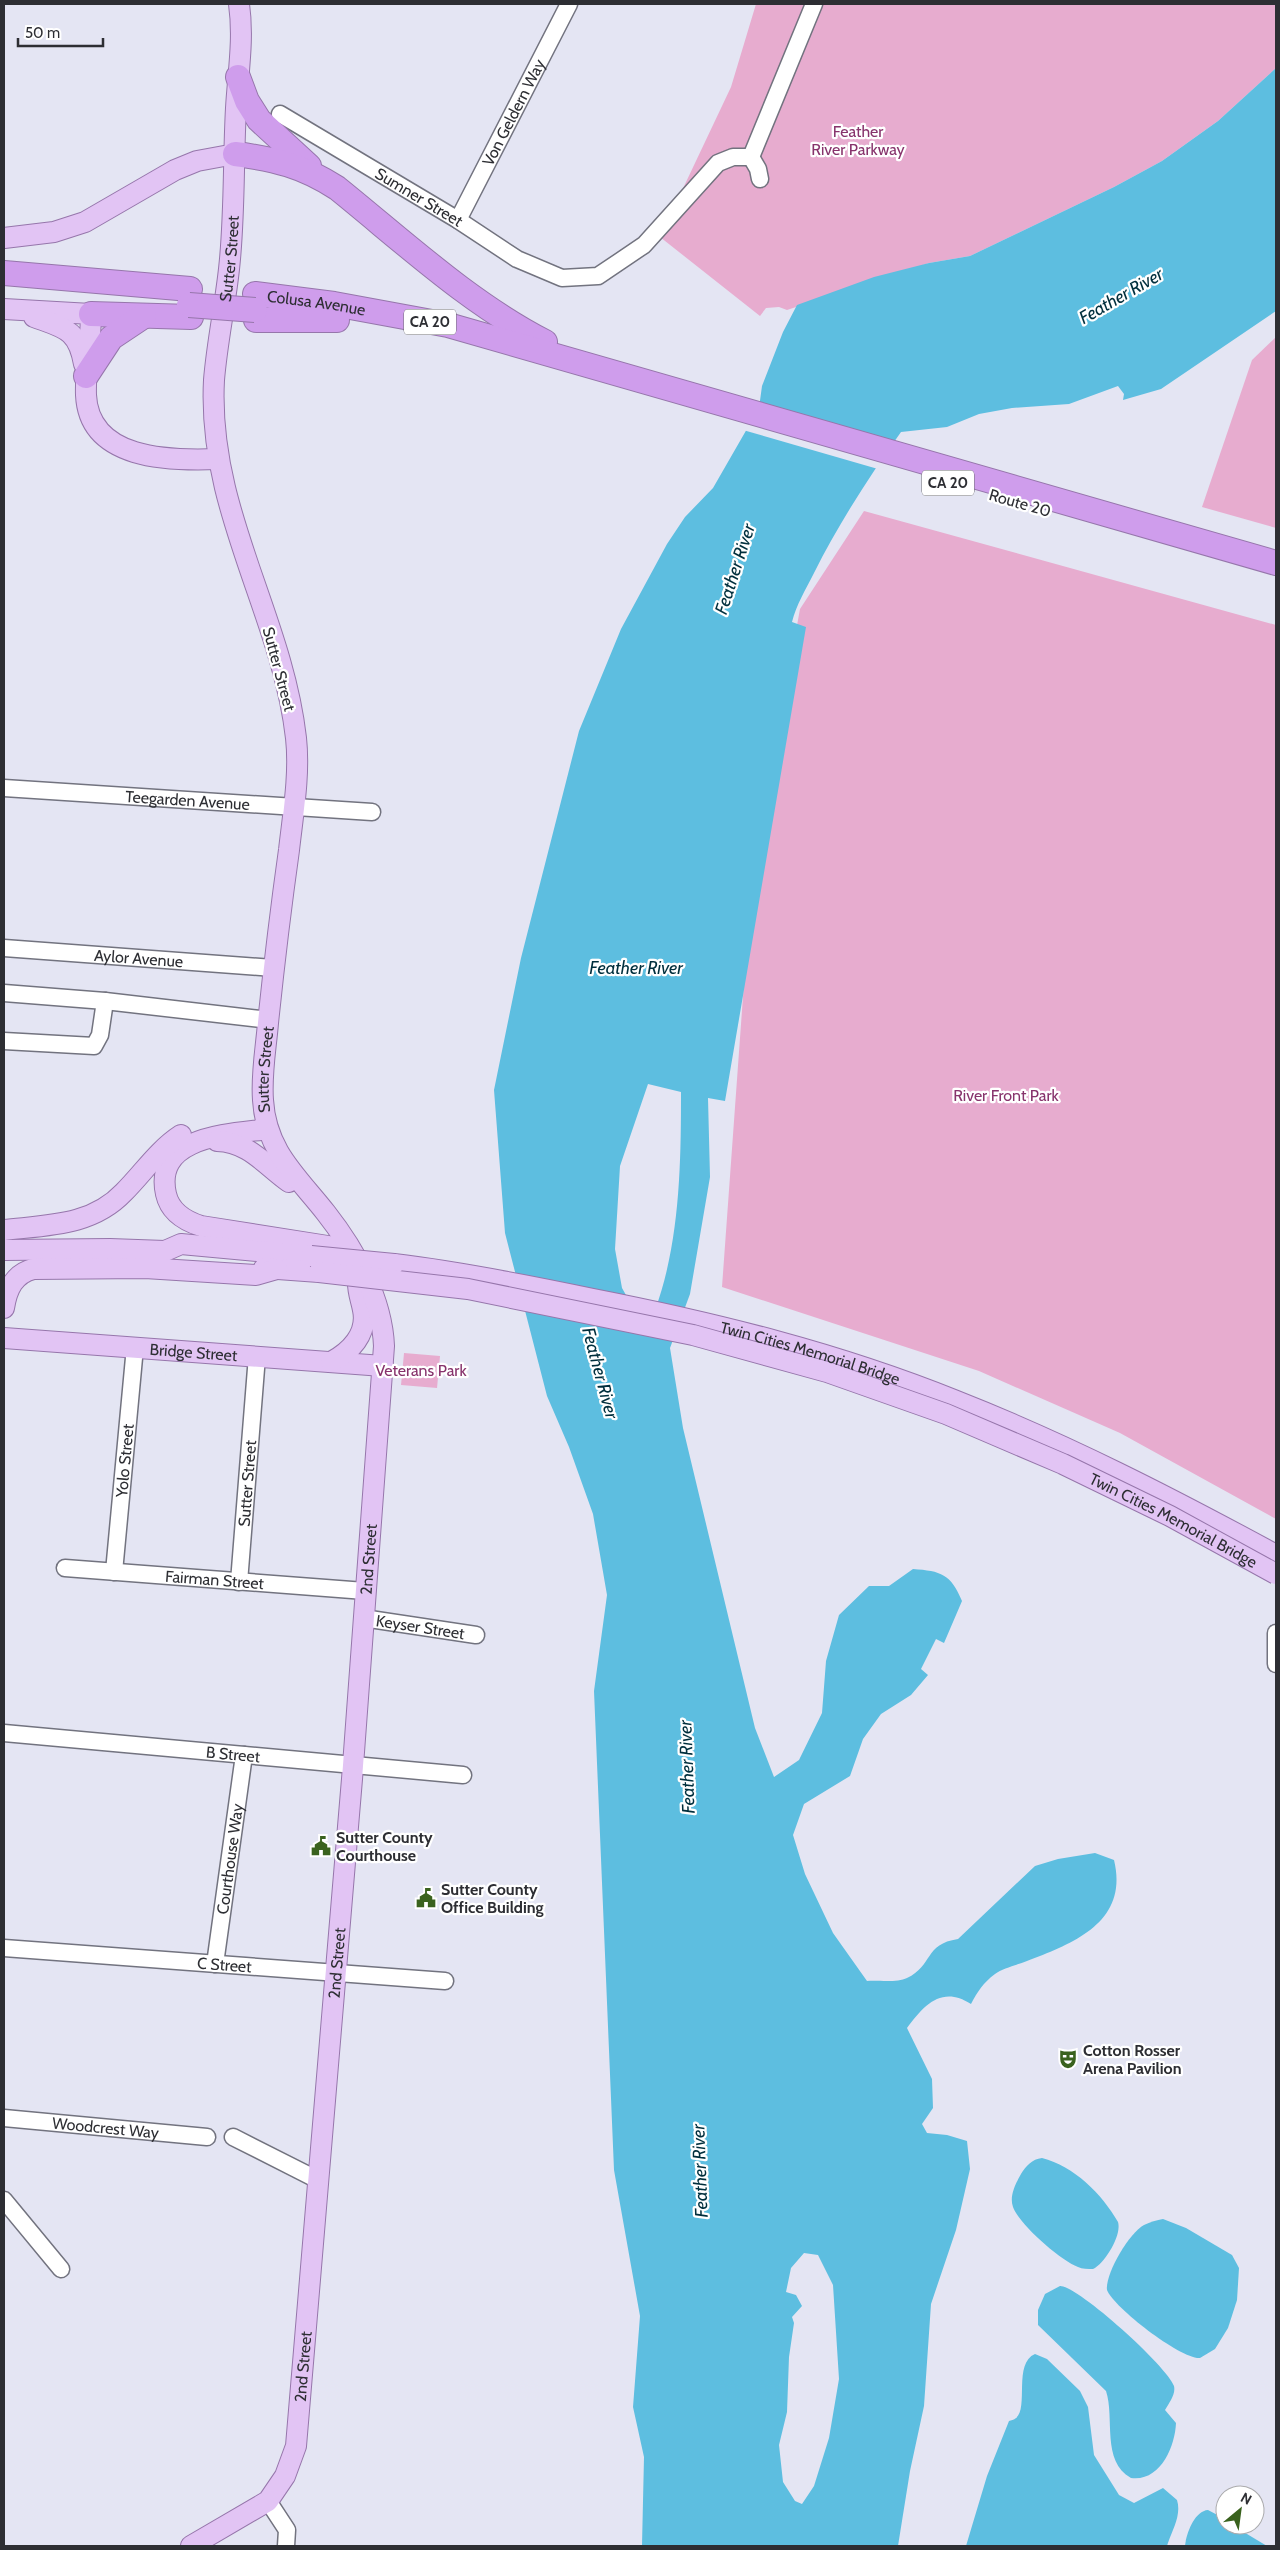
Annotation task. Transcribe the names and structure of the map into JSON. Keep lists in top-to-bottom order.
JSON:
{
  "streets": {
    "highway": ["Colusa Avenue", "CA 20", "Route 20"],
    "main road": [
      "Sutter Street",
      "Bridge Street",
      "Twin Cities Memorial Bridge",
      "2nd Street"
    ],
    "street": [
      "Von Geldern Way",
      "Sumner Street",
      "Teegarden Avenue",
      "Aylor Avenue",
      "Yolo Street",
      "Fairman Street",
      "Keyser Street",
      "B Street",
      "Courthouse Way",
      "C Street",
      "Woodcrest Way"
    ]
  },
  "crossings": [
    ["Von Geldern Way", "Sumner Street"],
    ["Sutter Street", "Teegarden Avenue"],
    ["Sutter Street", "Aylor Avenue"],
    ["Sutter Street", "Bridge Street"],
    ["Sutter Street", "2nd Street"],
    ["Sutter Street", "Fairman Street"],
    ["Colusa Avenue", "Route 20"],
    ["Bridge Street", "Yolo Street"],
    ["Bridge Street", "2nd Street"],
    ["Yolo Street", "Fairman Street"],
    ["2nd Street", "Fairman Street"],
    ["2nd Street", "Keyser Street"],
    ["2nd Street", "B Street"],
    ["2nd Street", "C Street"],
    ["B Street", "Courthouse Way"],
    ["Courthouse Way", "C Street"]
  ],
  "water": ["Feather River"],
  "parks": ["Feather River Parkway", "River Front Park", "Veterans Park"],
  "places": {
    "public building": ["Sutter County Courthouse", "Sutter County Office Building"],
    "theatre": ["Cotton Rosser Arena Pavilion"]
  },
  "scale_bar": "50 m",
  "north": "top right"
}
